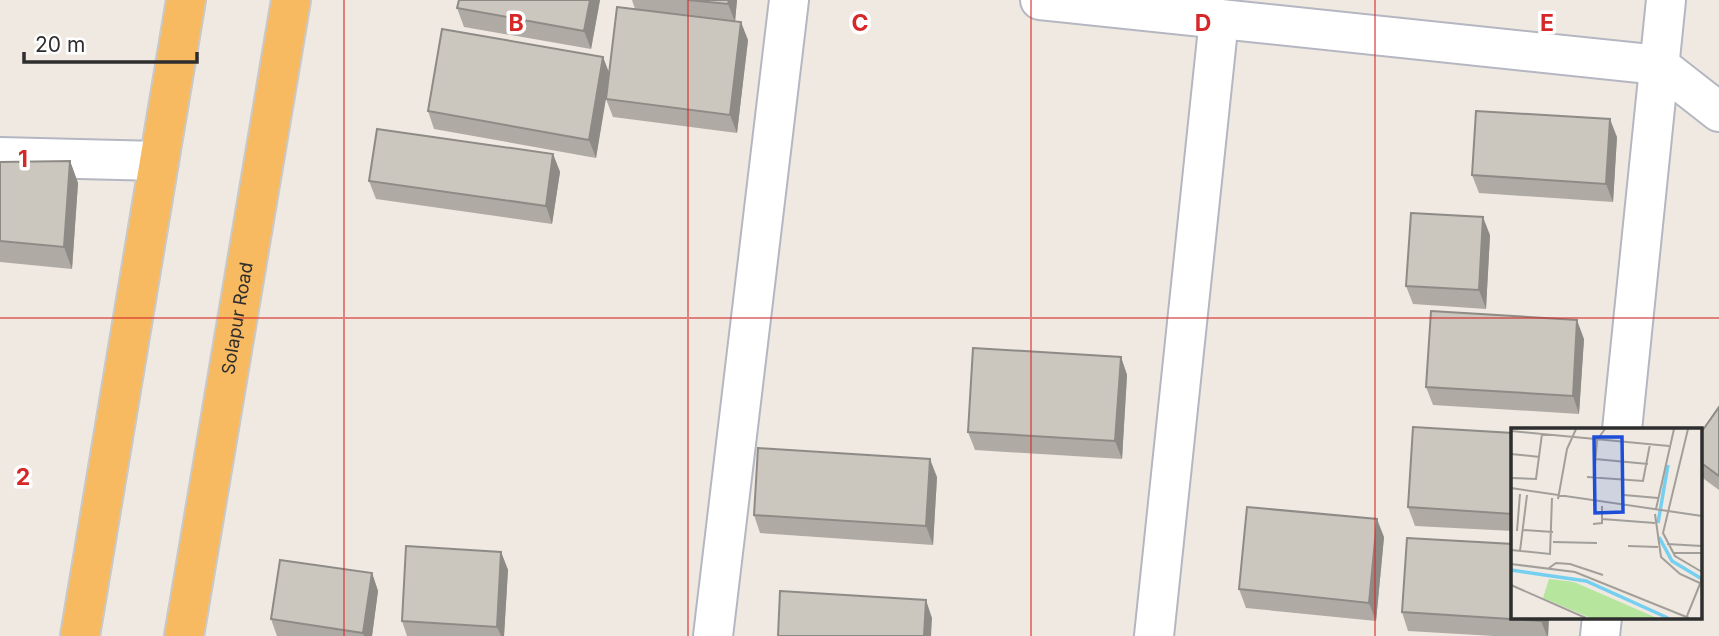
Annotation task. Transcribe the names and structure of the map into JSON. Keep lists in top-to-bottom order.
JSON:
{
  "streets": {
    "highway": ["Solapur Road"]
  },
  "scale_bar": "20 m",
  "grid": {
    "columns": [
      "B",
      "C",
      "D",
      "E"
    ],
    "rows": ["1", "2"]
  }
}
